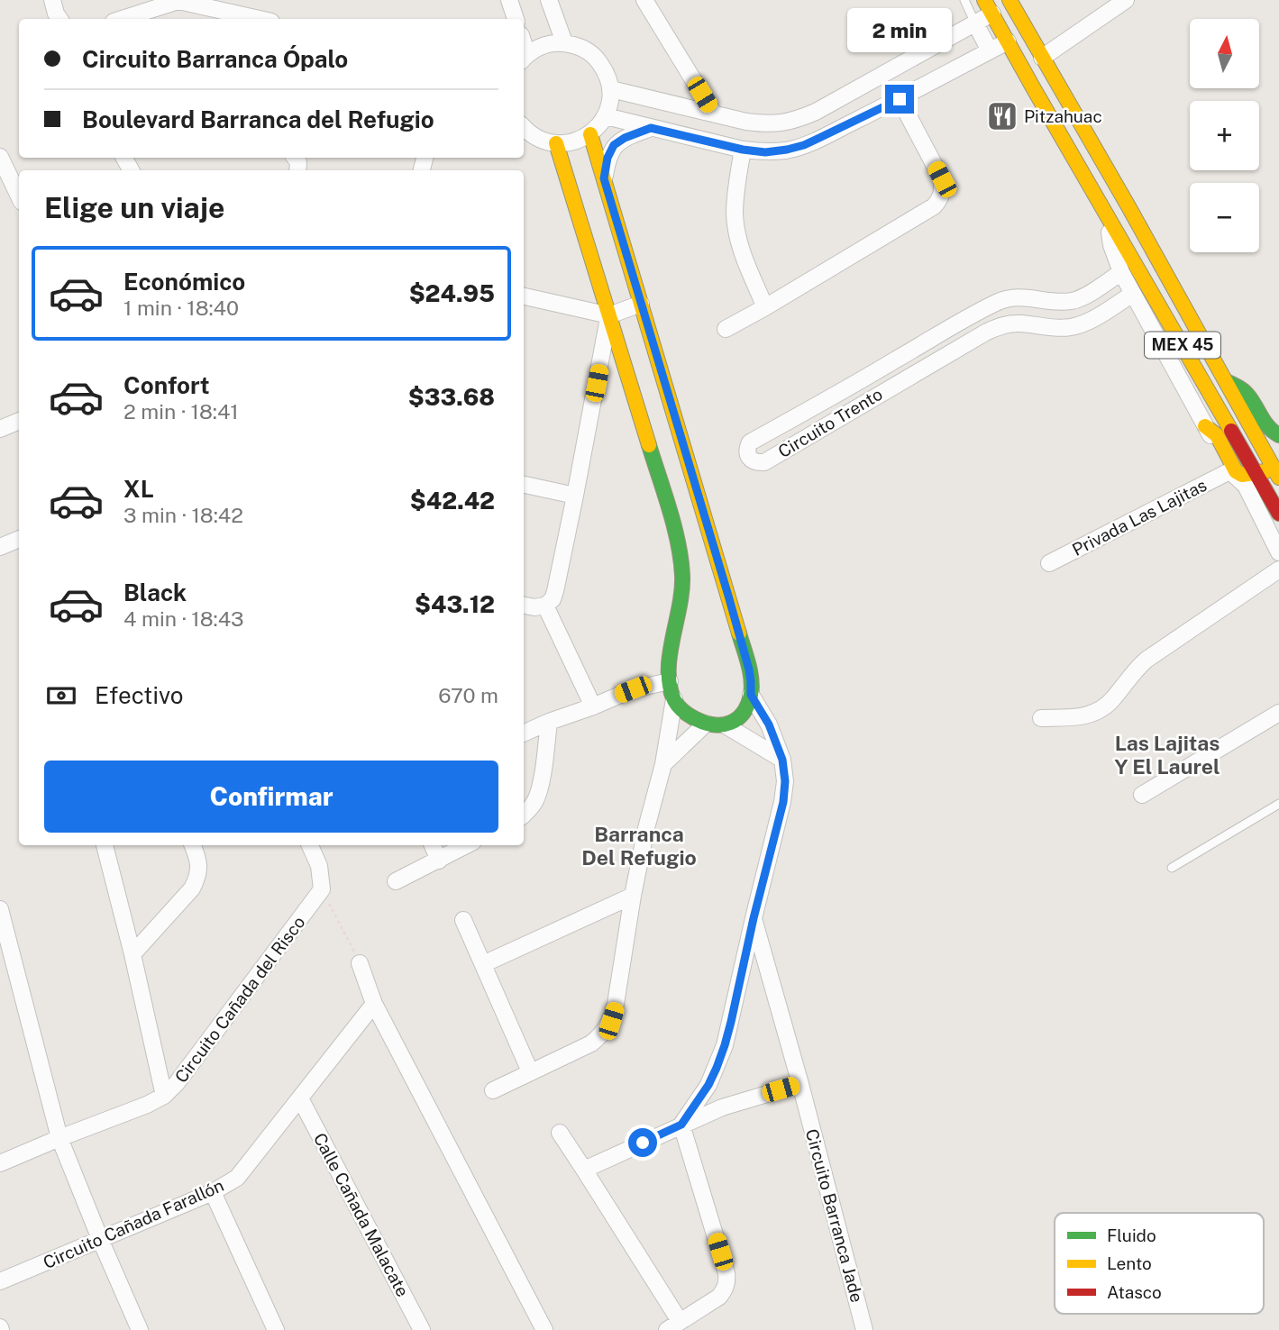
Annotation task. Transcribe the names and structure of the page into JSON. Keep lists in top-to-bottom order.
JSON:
{
  "streets": {
    "street": [
      "MEX 45",
      "Circuito Trento",
      "Privada Las Lajitas",
      "Circuito Cañada del Risco",
      "Calle Cañada Malacate",
      "Circuito Barranca Jade",
      "Circuito Cañada Farallón"
    ]
  },
  "crossings": [
    ["Calle Cañada Malacate", "Circuito Cañada Farallón"]
  ],
  "districts": ["Las Lajitas Y El Laurel", "Barranca Del Refugio"],
  "places": {
    "restaurant": ["Pitzahuac"]
  },
  "legend": ["Fluido", "Lento", "Atasco"],
  "north": "top",
  "page": {
    "bubble": "2 min",
    "map_buttons": ["+", "−"],
    "banner": ["Circuito Barranca Ópalo", "Boulevard Barranca del Refugio"],
    "heading": "Elige un viaje",
    "list": [
      {
        "name": "Económico",
        "note": "1 min · 18:40",
        "value": "$24.95"
      },
      {
        "name": "Confort",
        "note": "2 min · 18:41",
        "value": "$33.68"
      },
      {
        "name": "XL",
        "note": "3 min · 18:42",
        "value": "$42.42"
      },
      {
        "name": "Black",
        "note": "4 min · 18:43",
        "value": "$43.12"
      }
    ],
    "pay": ["Efectivo", "670 m"],
    "buttons": "Confirmar"
  }
}
